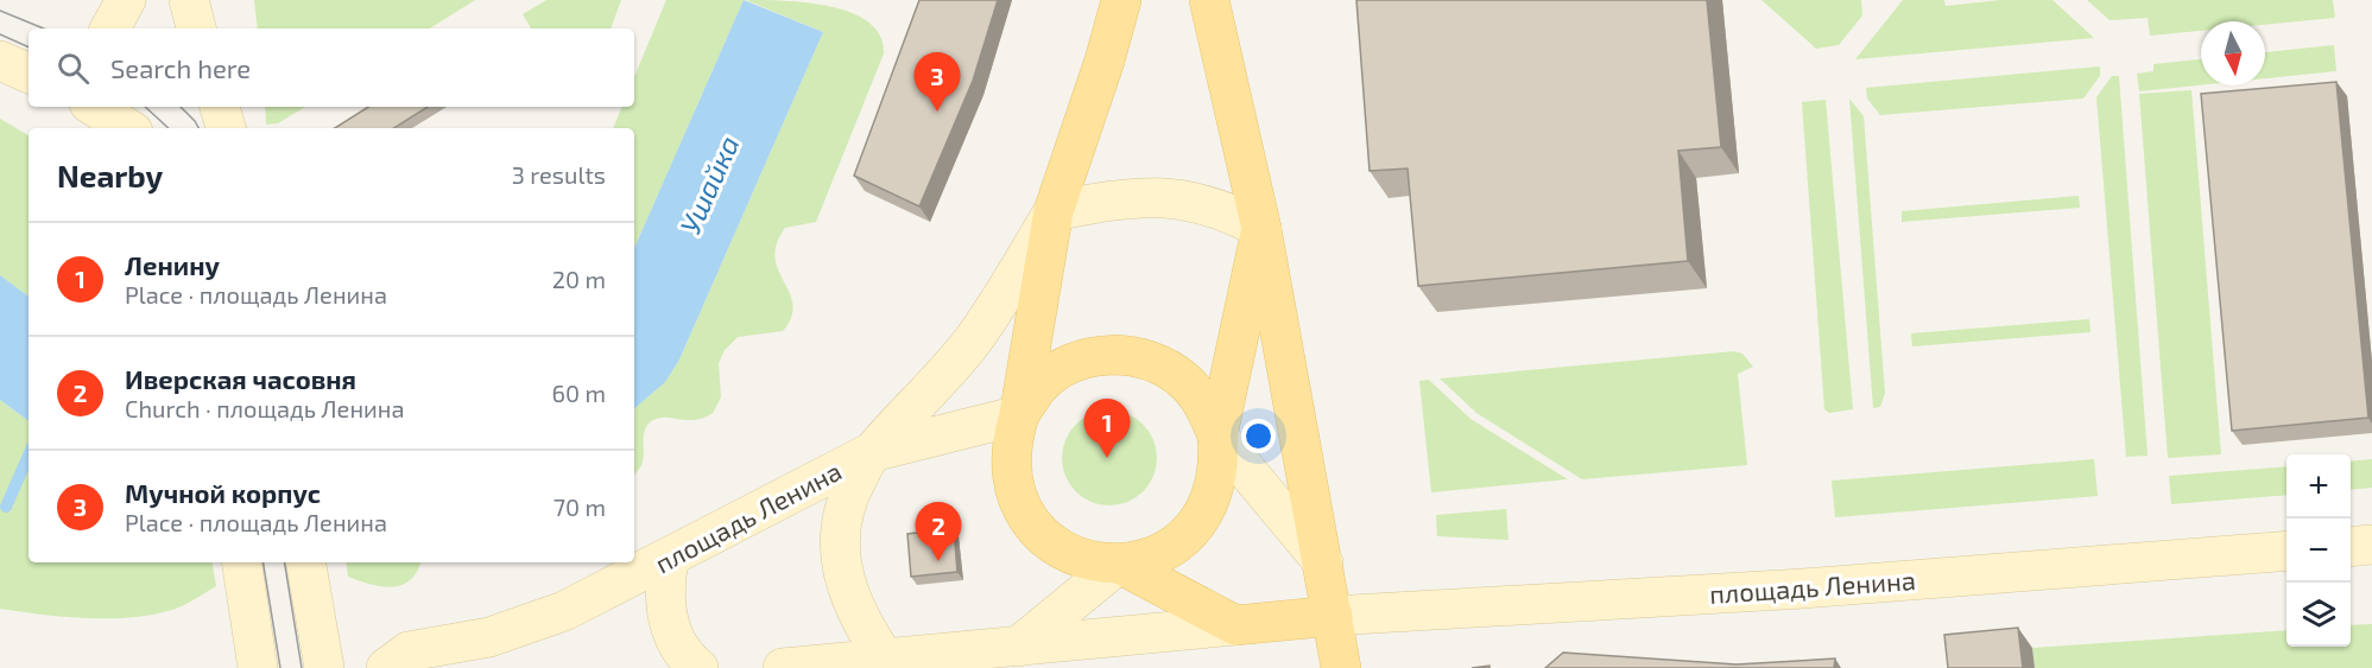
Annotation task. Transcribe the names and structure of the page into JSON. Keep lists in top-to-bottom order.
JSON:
{
  "streets": {
    "main road": ["площадь Ленина"]
  },
  "water": ["Ушайка"],
  "north": "bottom",
  "page": {
    "search": "Search here",
    "pins": ["3", "1", "2"],
    "heading": ["Nearby", "3 results"],
    "list": [
      {
        "mark": "1",
        "name": "Ленину",
        "note": "Place · площадь Ленина",
        "value": "20 m"
      },
      {
        "mark": "2",
        "name": "Иверская часовня",
        "note": "Church · площадь Ленина",
        "value": "60 m"
      },
      {
        "mark": "3",
        "name": "Мучной корпус",
        "note": "Place · площадь Ленина",
        "value": "70 m"
      }
    ],
    "map_buttons": ["+", "−"]
  }
}
